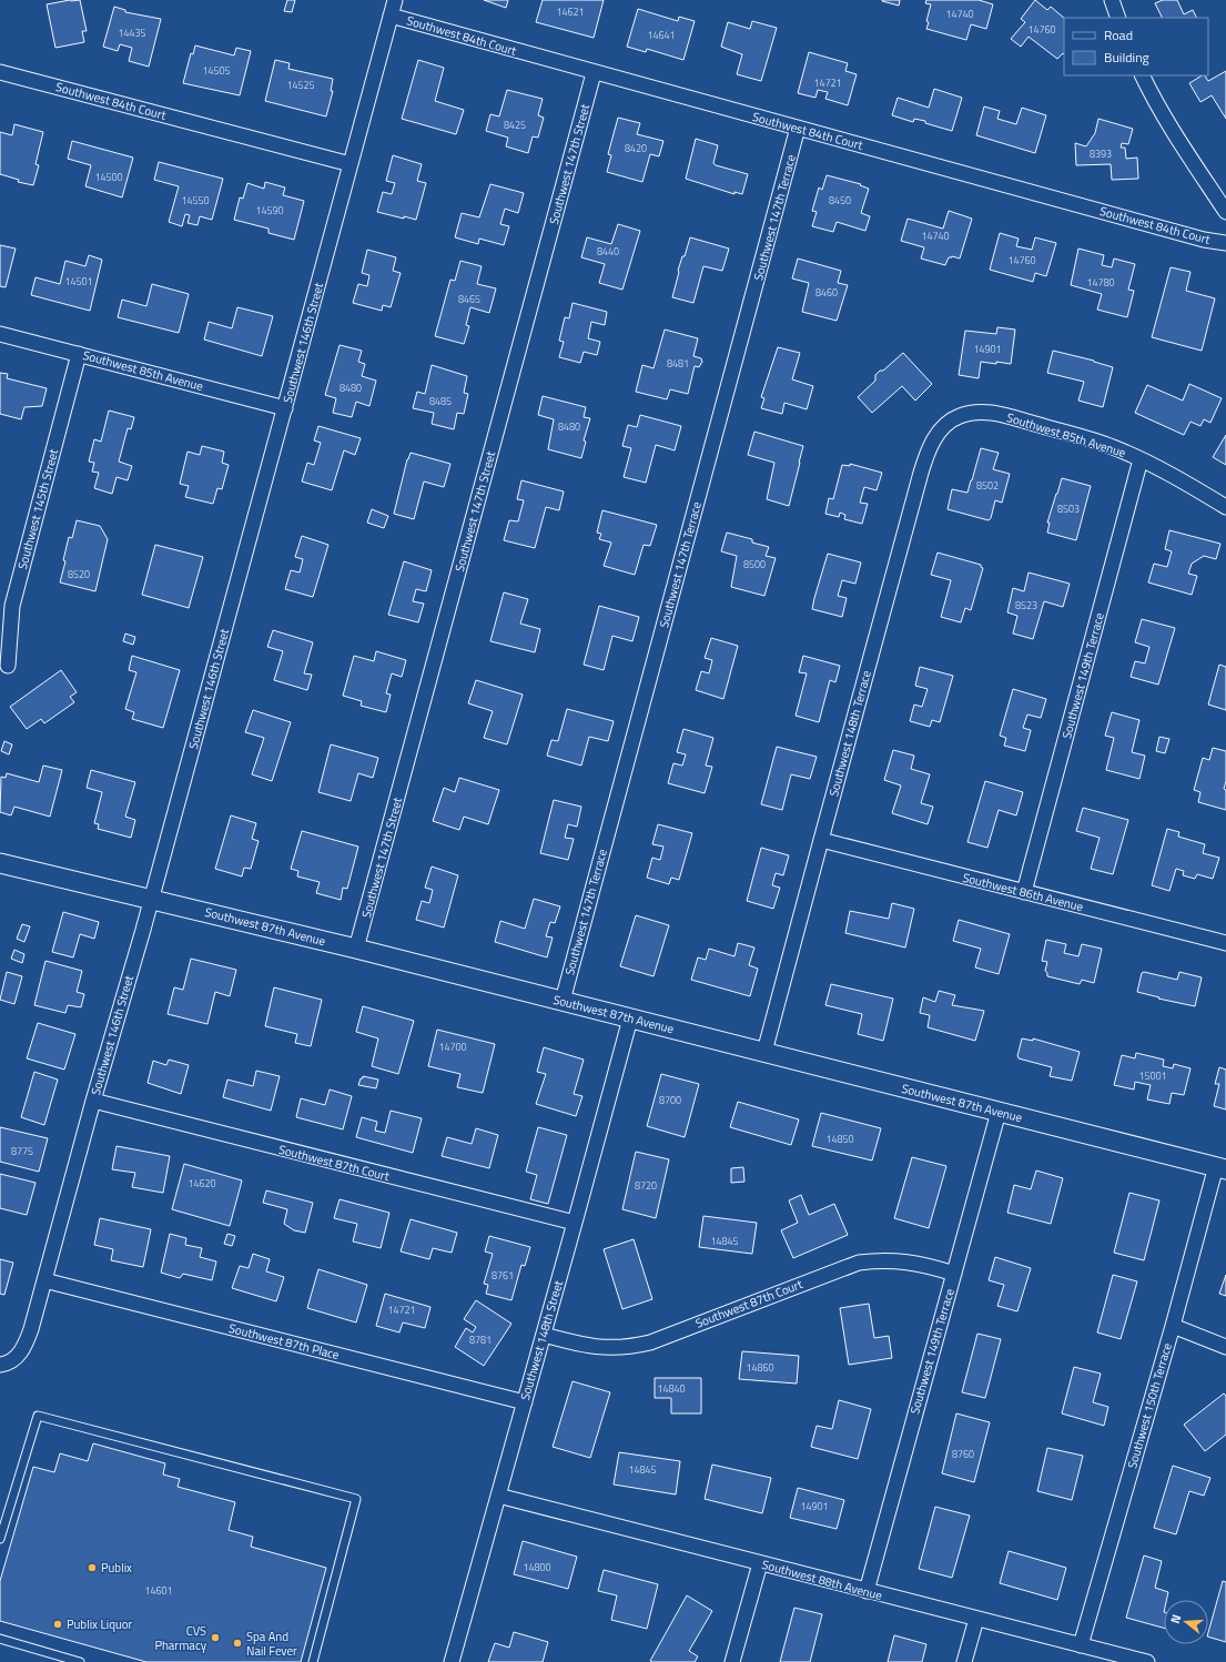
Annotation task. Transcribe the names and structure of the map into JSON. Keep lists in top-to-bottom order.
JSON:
{
  "streets": {
    "street": [
      "Southwest 84th Court",
      "Southwest 147th Street",
      "Southwest 147th Terrace",
      "Southwest 146th Street",
      "Southwest 85th Avenue",
      "Southwest 145th Street",
      "Southwest 149th Terrace",
      "Southwest 148th Terrace",
      "Southwest 86th Avenue",
      "Southwest 87th Avenue",
      "Southwest 87th Court",
      "Southwest 148th Street",
      "Southwest 87th Place",
      "Southwest 150th Terrace",
      "Southwest 88th Avenue"
    ]
  },
  "crossings": [
    ["Southwest 84th Court", "Southwest 147th Street"],
    ["Southwest 84th Court", "Southwest 147th Terrace"],
    ["Southwest 84th Court", "Southwest 146th Street"],
    ["Southwest 147th Street", "Southwest 87th Avenue"],
    ["Southwest 147th Terrace", "Southwest 87th Avenue"],
    ["Southwest 146th Street", "Southwest 85th Avenue"],
    ["Southwest 146th Street", "Southwest 87th Avenue"],
    ["Southwest 146th Street", "Southwest 87th Court"],
    ["Southwest 146th Street", "Southwest 87th Place"],
    ["Southwest 85th Avenue", "Southwest 145th Street"],
    ["Southwest 85th Avenue", "Southwest 149th Terrace"],
    ["Southwest 85th Avenue", "Southwest 148th Terrace"],
    ["Southwest 149th Terrace", "Southwest 86th Avenue"],
    ["Southwest 149th Terrace", "Southwest 87th Avenue"],
    ["Southwest 149th Terrace", "Southwest 87th Court"],
    ["Southwest 149th Terrace", "Southwest 88th Avenue"],
    ["Southwest 148th Terrace", "Southwest 86th Avenue"],
    ["Southwest 148th Terrace", "Southwest 87th Avenue"],
    ["Southwest 87th Avenue", "Southwest 148th Street"],
    ["Southwest 87th Avenue", "Southwest 150th Terrace"],
    ["Southwest 87th Court", "Southwest 148th Street"],
    ["Southwest 148th Street", "Southwest 87th Place"],
    ["Southwest 148th Street", "Southwest 88th Avenue"],
    ["Southwest 150th Terrace", "Southwest 88th Avenue"]
  ],
  "places": [
    "Publix",
    "Publix Liquor",
    "CVS Pharmacy",
    "Spa And Nail Fever"
  ],
  "house_numbers": [
    "14621",
    "14740",
    "14760",
    "14435",
    "14641",
    "14505",
    "14721",
    "14525",
    "8425",
    "8420",
    "8393",
    "14500",
    "14550",
    "8450",
    "14590",
    "14740",
    "8440",
    "14760",
    "14501",
    "14780",
    "8460",
    "8465",
    "14901",
    "8481",
    "8480",
    "8485",
    "8480",
    "8502",
    "8503",
    "8500",
    "8520",
    "8523",
    "14700",
    "15001",
    "8700",
    "14850",
    "8775",
    "14620",
    "8720",
    "14845",
    "8761",
    "14721",
    "8781",
    "14860",
    "14840",
    "8760",
    "14845",
    "14901",
    "14800",
    "14601"
  ],
  "legend": ["Road", "Building"],
  "north": "left"
}
